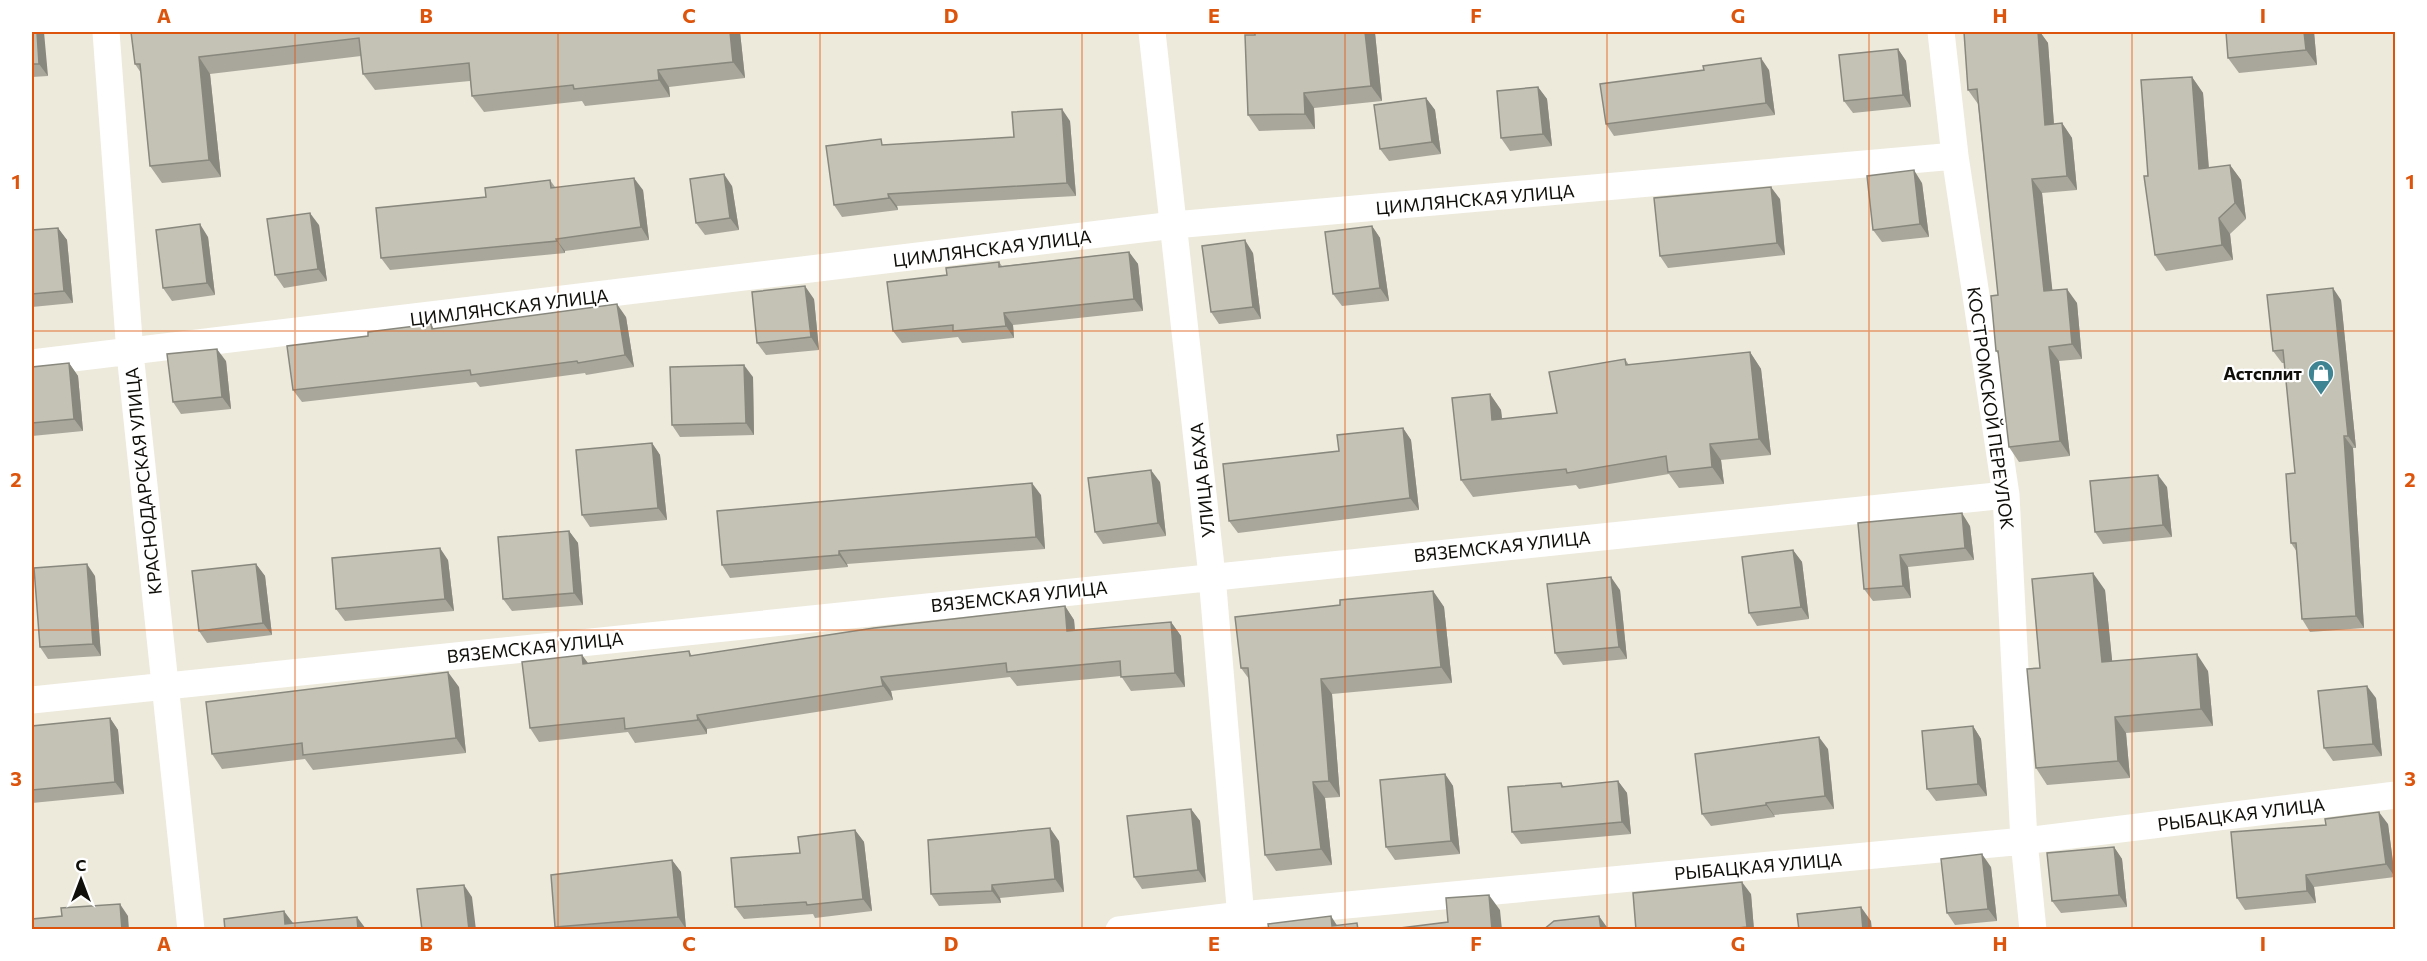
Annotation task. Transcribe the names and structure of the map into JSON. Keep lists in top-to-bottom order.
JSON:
{
  "streets": {
    "street": [
      "ЦИМЛЯНСКАЯ УЛИЦА",
      "КОСТРОМСКОЙ ПЕРЕУЛОК",
      "УЛИЦА БАХА",
      "КРАСНОДАРСКАЯ УЛИЦА",
      "ВЯЗЕМСКАЯ УЛИЦА",
      "РЫБАЦКАЯ УЛИЦА"
    ]
  },
  "crossings": [
    ["ЦИМЛЯНСКАЯ УЛИЦА", "КОСТРОМСКОЙ ПЕРЕУЛОК"],
    ["ЦИМЛЯНСКАЯ УЛИЦА", "УЛИЦА БАХА"],
    ["ЦИМЛЯНСКАЯ УЛИЦА", "КРАСНОДАРСКАЯ УЛИЦА"],
    ["КОСТРОМСКОЙ ПЕРЕУЛОК", "ВЯЗЕМСКАЯ УЛИЦА"],
    ["КОСТРОМСКОЙ ПЕРЕУЛОК", "РЫБАЦКАЯ УЛИЦА"],
    ["УЛИЦА БАХА", "ВЯЗЕМСКАЯ УЛИЦА"],
    ["УЛИЦА БАХА", "РЫБАЦКАЯ УЛИЦА"],
    ["КРАСНОДАРСКАЯ УЛИЦА", "ВЯЗЕМСКАЯ УЛИЦА"]
  ],
  "places": {
    "shop": ["Астсплит"]
  },
  "north": "top",
  "grid": {
    "columns": [
      "A",
      "B",
      "C",
      "D",
      "E",
      "F",
      "G",
      "H",
      "I"
    ],
    "rows": ["1", "2", "3"]
  }
}
